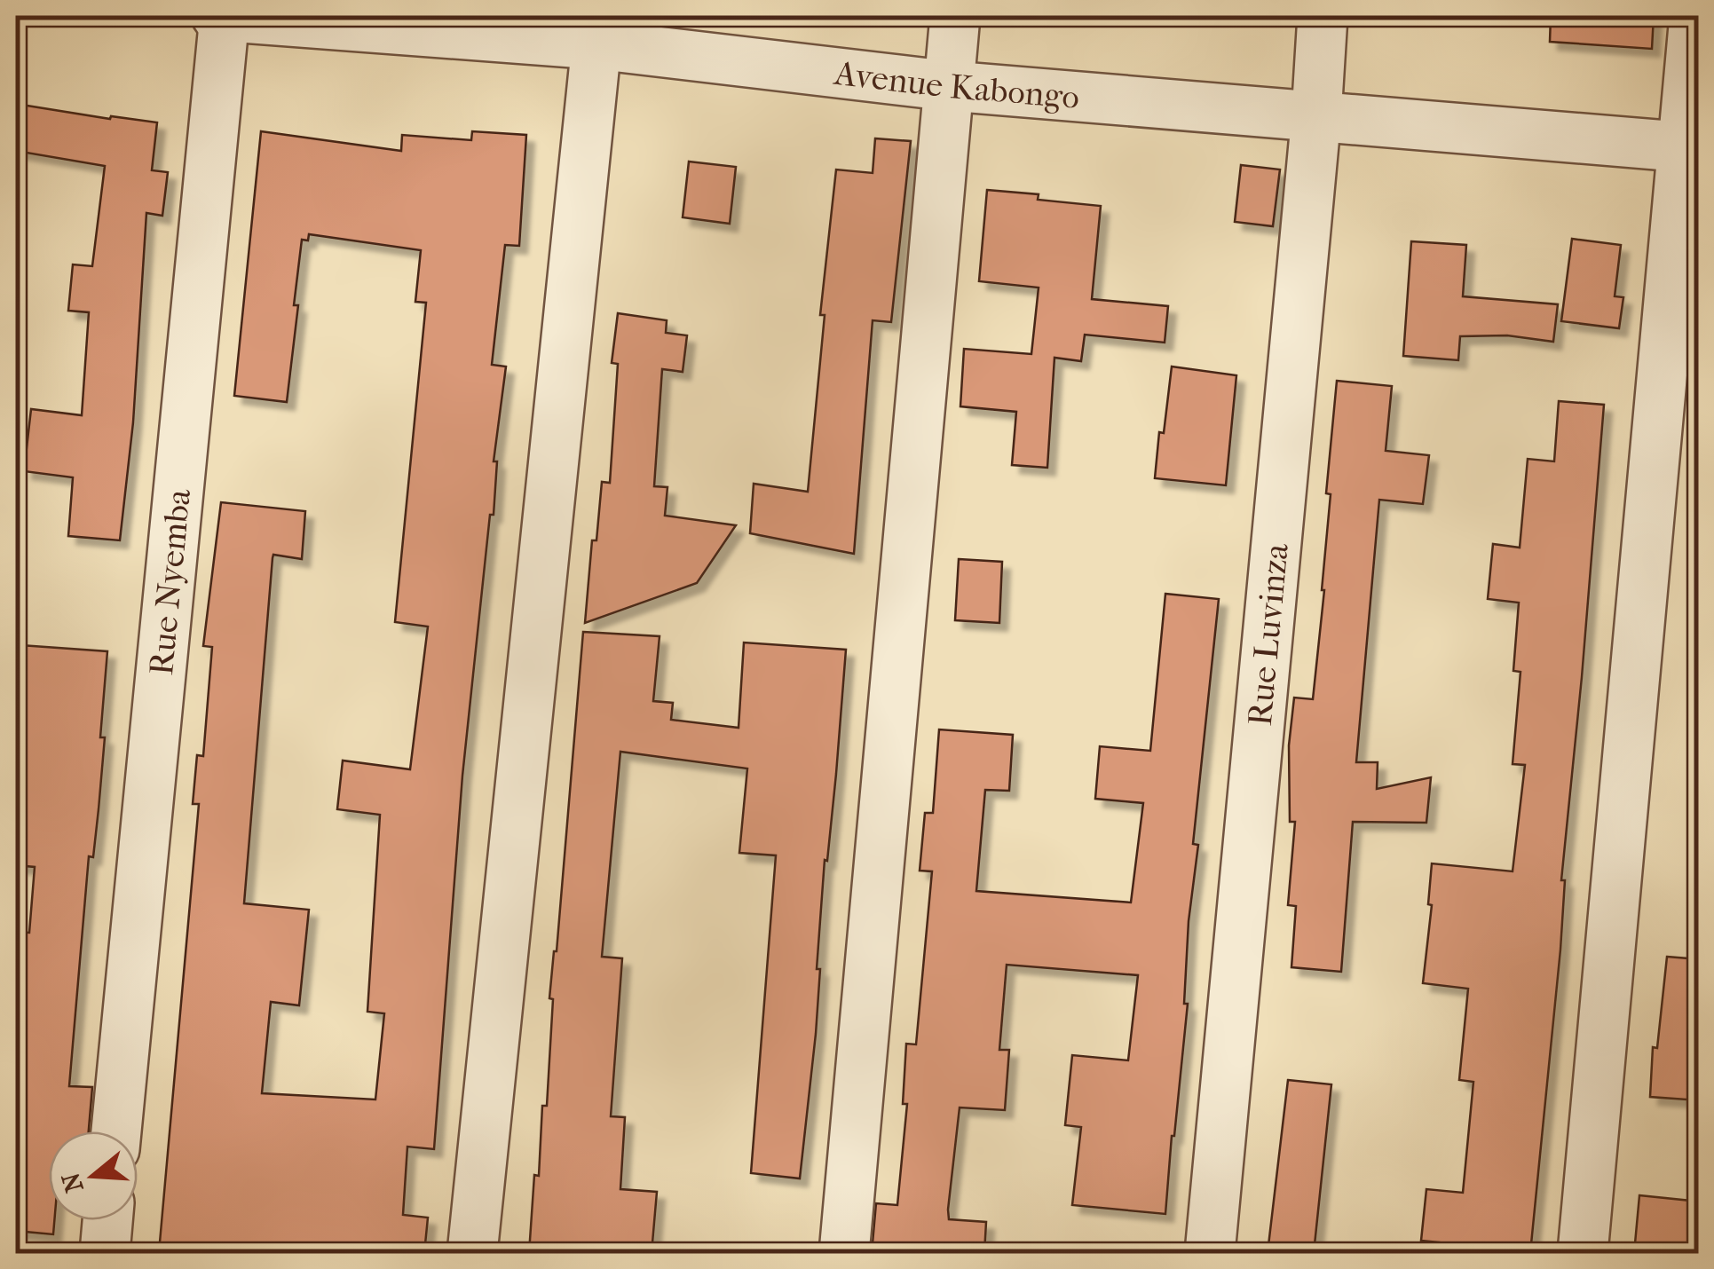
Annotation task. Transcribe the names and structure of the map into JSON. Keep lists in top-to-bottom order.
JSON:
{
  "streets": {
    "street": ["Avenue Kabongo", "Rue Nyemba", "Rue Luvinza"]
  },
  "crossings": [
    ["Avenue Kabongo", "Rue Nyemba"],
    ["Avenue Kabongo", "Rue Luvinza"]
  ],
  "north": "left"
}
